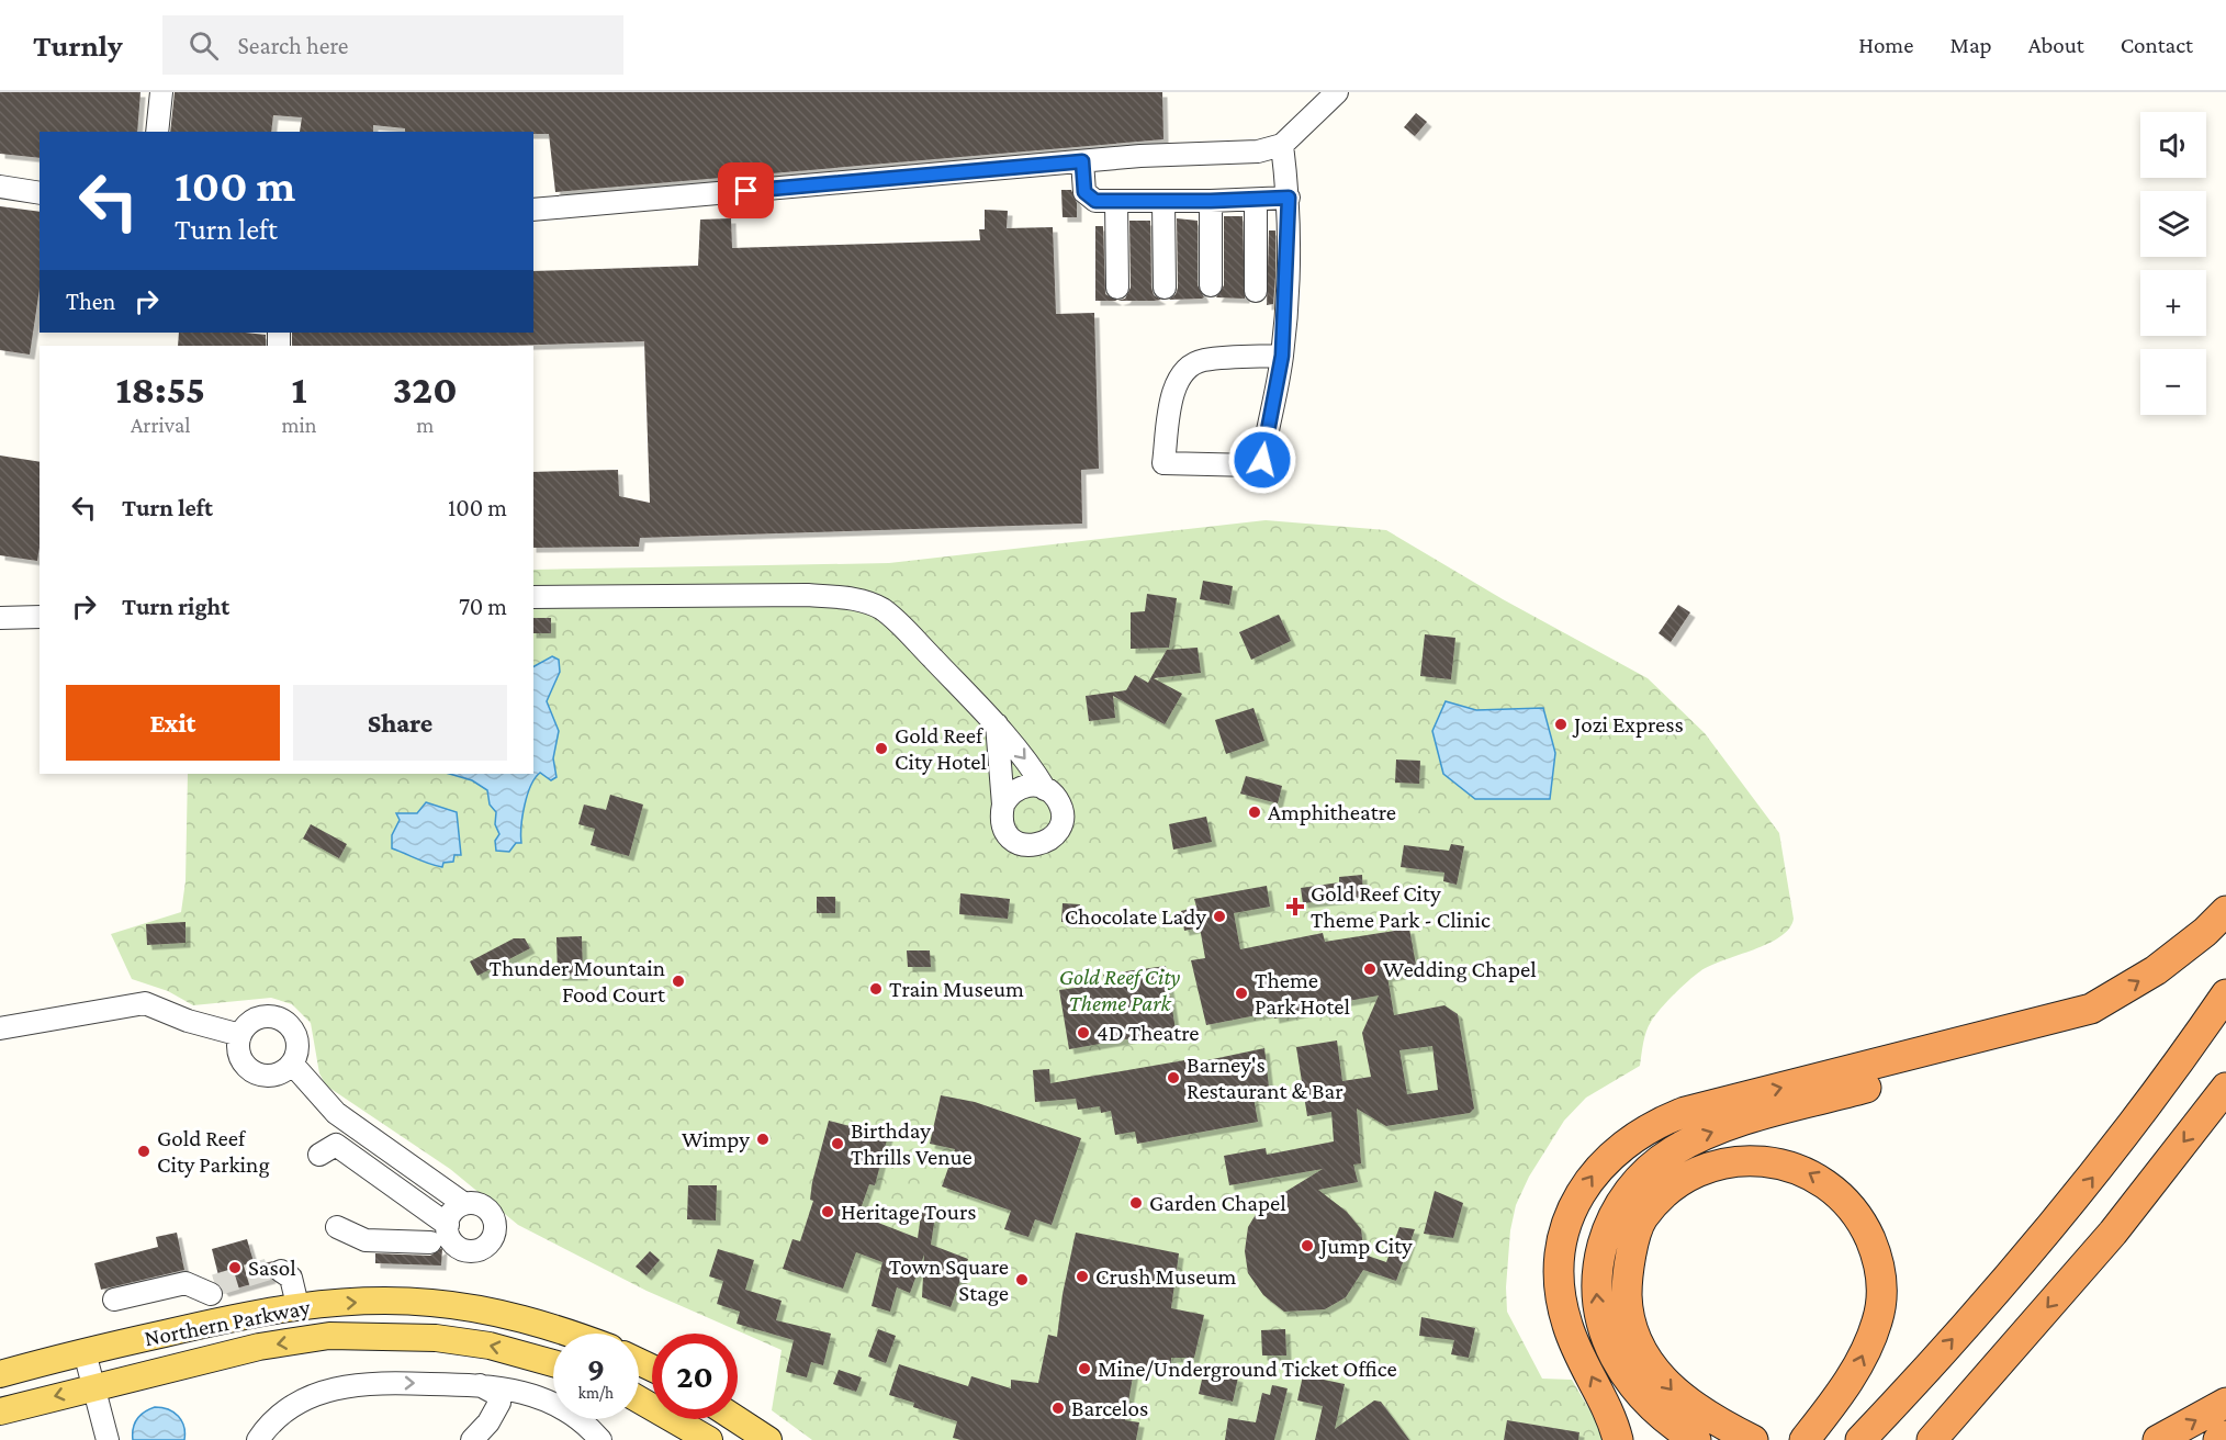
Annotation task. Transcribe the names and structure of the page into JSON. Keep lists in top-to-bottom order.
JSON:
{
  "streets": {
    "main road": ["Northern Parkway"]
  },
  "parks": ["Gold Reef City Theme Park"],
  "places": {
    "other": [
      "Jozi Express",
      "Gold Reef City Hotel",
      "Amphitheatre",
      "Chocolate Lady",
      "Wedding Chapel",
      "Thunder Mountain Food Court",
      "Train Museum",
      "Theme Park Hotel",
      "4D Theatre",
      "Barney's Restaurant & Bar",
      "Wimpy",
      "Birthday Thrills Venue",
      "Gold Reef City Parking",
      "Garden Chapel",
      "Heritage Tours",
      "Jump City",
      "Sasol",
      "Crush Museum",
      "Town Square Stage",
      "Mine/Underground Ticket Office",
      "Barcelos"
    ],
    "health": ["Gold Reef City Theme Park - Clinic"]
  },
  "page": {
    "header": "Turnly",
    "search": "Search here",
    "nav": [
      "Home",
      "Map",
      "About",
      "Contact"
    ],
    "map_buttons": ["+", "−"],
    "turn": ["100 m", "Turn left"],
    "then": "Then",
    "eta": [
      "18:55",
      "Arrival",
      "1",
      "min",
      "320",
      "m"
    ],
    "list": [
      {
        "name": "Turn left",
        "value": "100 m"
      },
      {
        "name": "Turn right",
        "value": "70 m"
      }
    ],
    "buttons": ["Exit", "Share"],
    "speed": "9 km/h",
    "limit": "20"
  }
}
